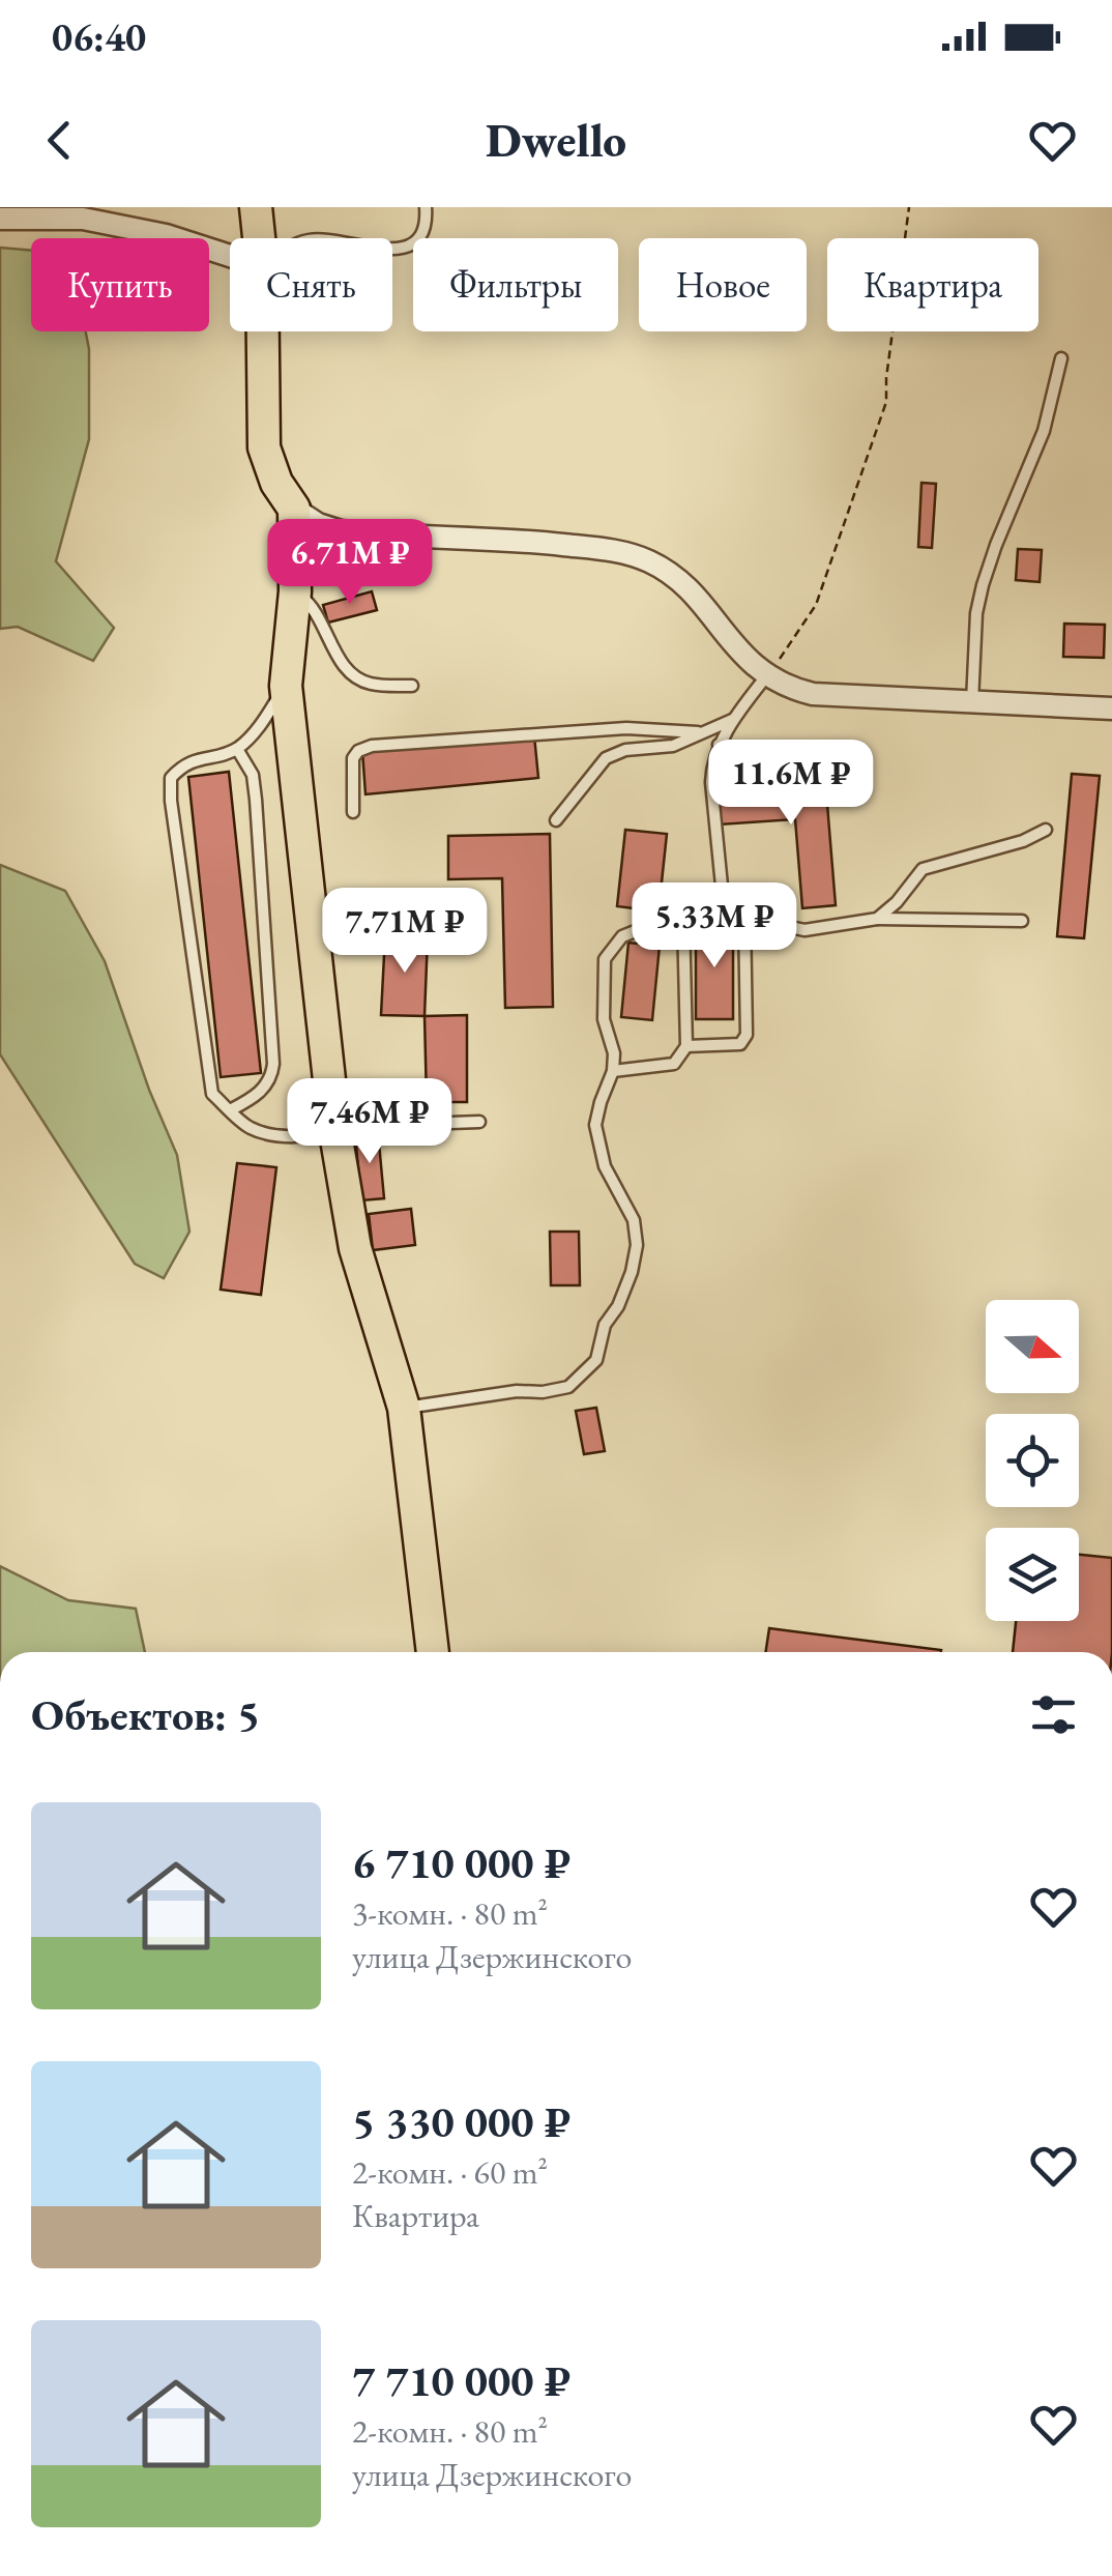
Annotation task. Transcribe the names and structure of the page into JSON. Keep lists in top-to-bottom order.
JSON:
{
  "north": "right",
  "page": {
    "status": "06:40",
    "header": "Dwello",
    "chip": [
      "Купить",
      "Снять",
      "Фильтры",
      "Новое",
      "Квартира"
    ],
    "price": [
      "6.71M ₽",
      "11.6M ₽",
      "5.33M ₽",
      "7.71M ₽",
      "7.46M ₽"
    ],
    "heading": "Объектов: 5",
    "list": [
      {
        "name": "6 710 000 ₽",
        "note": "3-комн. · 80 m² · улица Дзержинского"
      },
      {
        "name": "5 330 000 ₽",
        "note": "2-комн. · 60 m² · Квартира"
      },
      {
        "name": "7 710 000 ₽",
        "note": "2-комн. · 80 m² · улица Дзержинского"
      }
    ]
  }
}
